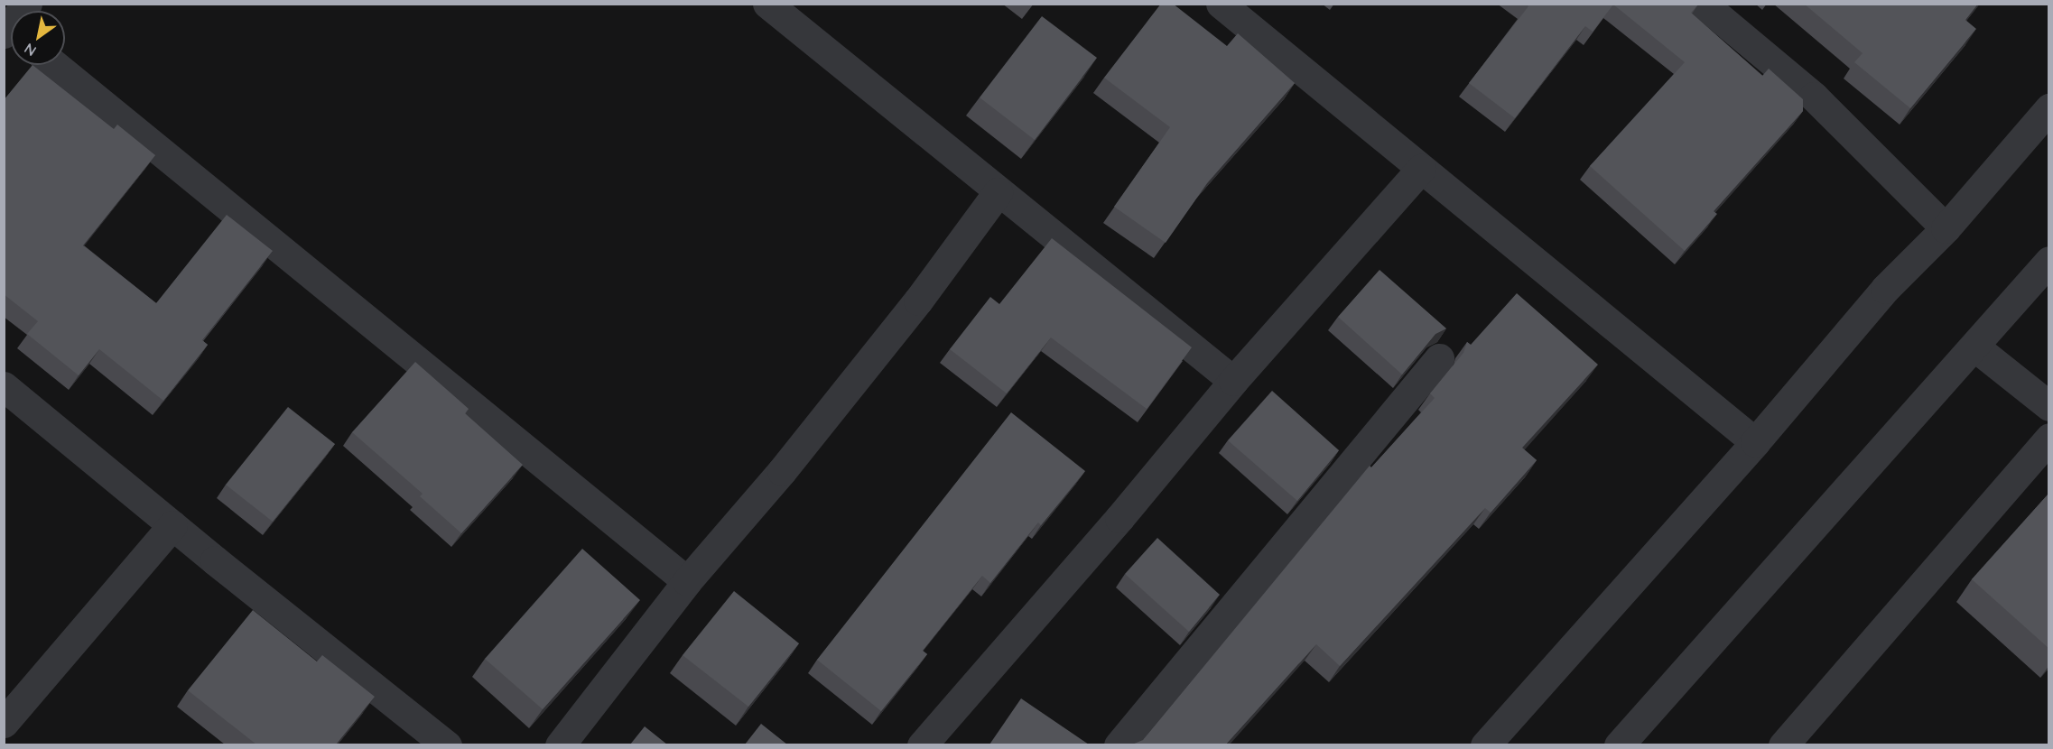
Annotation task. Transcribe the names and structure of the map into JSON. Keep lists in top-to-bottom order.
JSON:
{
  "north": "bottom left"
}
